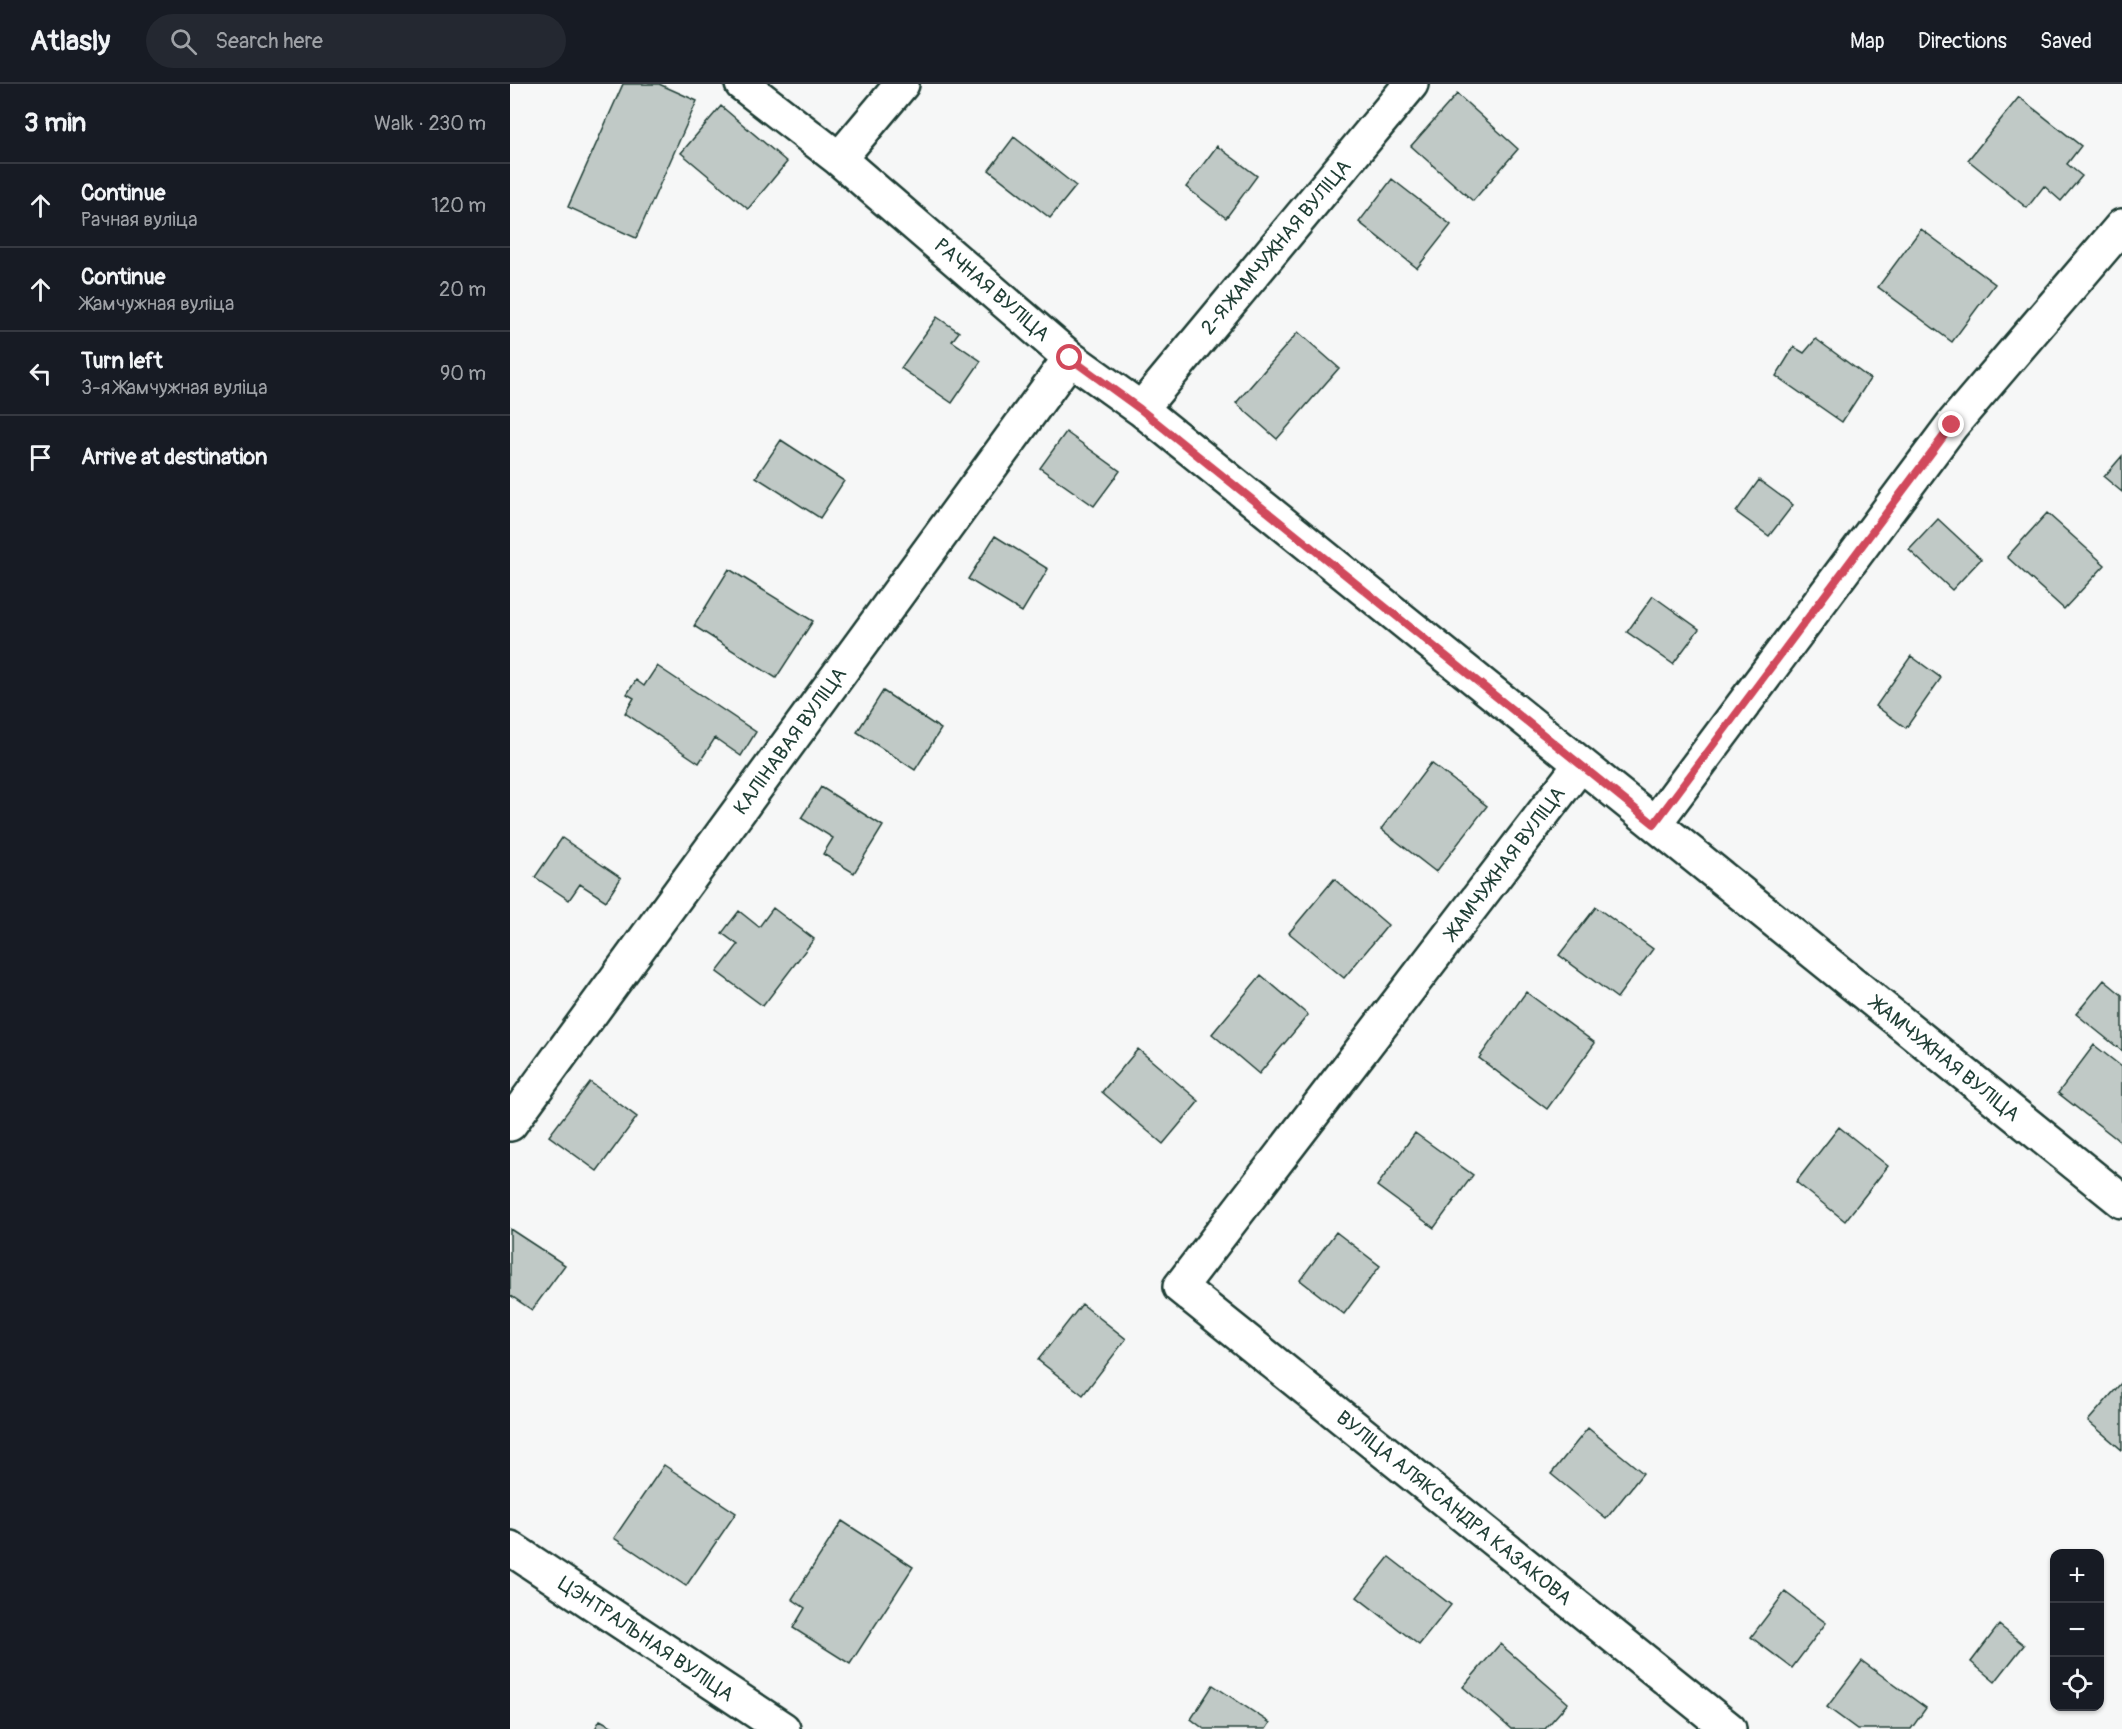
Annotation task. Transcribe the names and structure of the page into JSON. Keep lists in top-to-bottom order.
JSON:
{
  "streets": {
    "street": [
      "2-Я ЖАМЧУЖНАЯ ВУЛІЦА",
      "РАЧНАЯ ВУЛІЦА",
      "КАЛІНАВАЯ ВУЛІЦА",
      "ЖАМЧУЖНАЯ ВУЛІЦА",
      "ВУЛІЦА АЛЯКСАНДРА КАЗАКОВА",
      "ЦЭНТРАЛЬНАЯ ВУЛІЦА"
    ]
  },
  "crossings": [
    ["2-Я ЖАМЧУЖНАЯ ВУЛІЦА", "РАЧНАЯ ВУЛІЦА"],
    ["РАЧНАЯ ВУЛІЦА", "КАЛІНАВАЯ ВУЛІЦА"],
    ["РАЧНАЯ ВУЛІЦА", "ЖАМЧУЖНАЯ ВУЛІЦА"],
    ["ЖАМЧУЖНАЯ ВУЛІЦА", "ВУЛІЦА АЛЯКСАНДРА КАЗАКОВА"]
  ],
  "page": {
    "header": "Atlasly",
    "search": "Search here",
    "nav": ["Map", "Directions", "Saved"],
    "heading": ["3 min", "Walk · 230 m"],
    "list": [
      ["Continue", "Рачная вуліца", "120 m"],
      ["Continue", "Жамчужная вуліца", "20 m"],
      ["Turn left", "3-я Жамчужная вуліца", "90 m"],
      "Arrive at destination"
    ],
    "map_buttons": ["+", "−"]
  }
}
